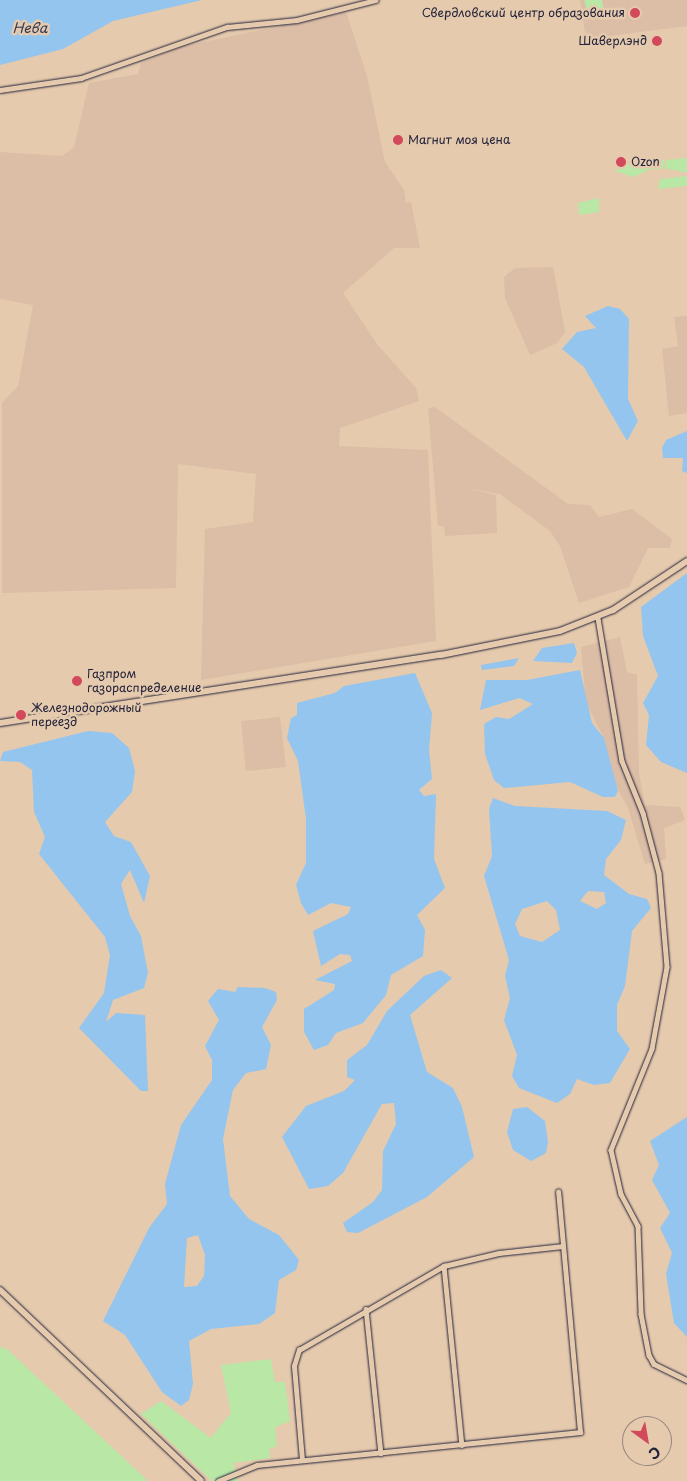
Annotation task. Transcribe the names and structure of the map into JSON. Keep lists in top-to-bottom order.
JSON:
{
  "water": ["Нева"],
  "places": [
    "Свердловский центр образования",
    "Шаверлэнд",
    "Магнит моя цена",
    "Ozon",
    "Газпром газораспределение",
    "Железнодорожный переезд"
  ],
  "north": "bottom right"
}
